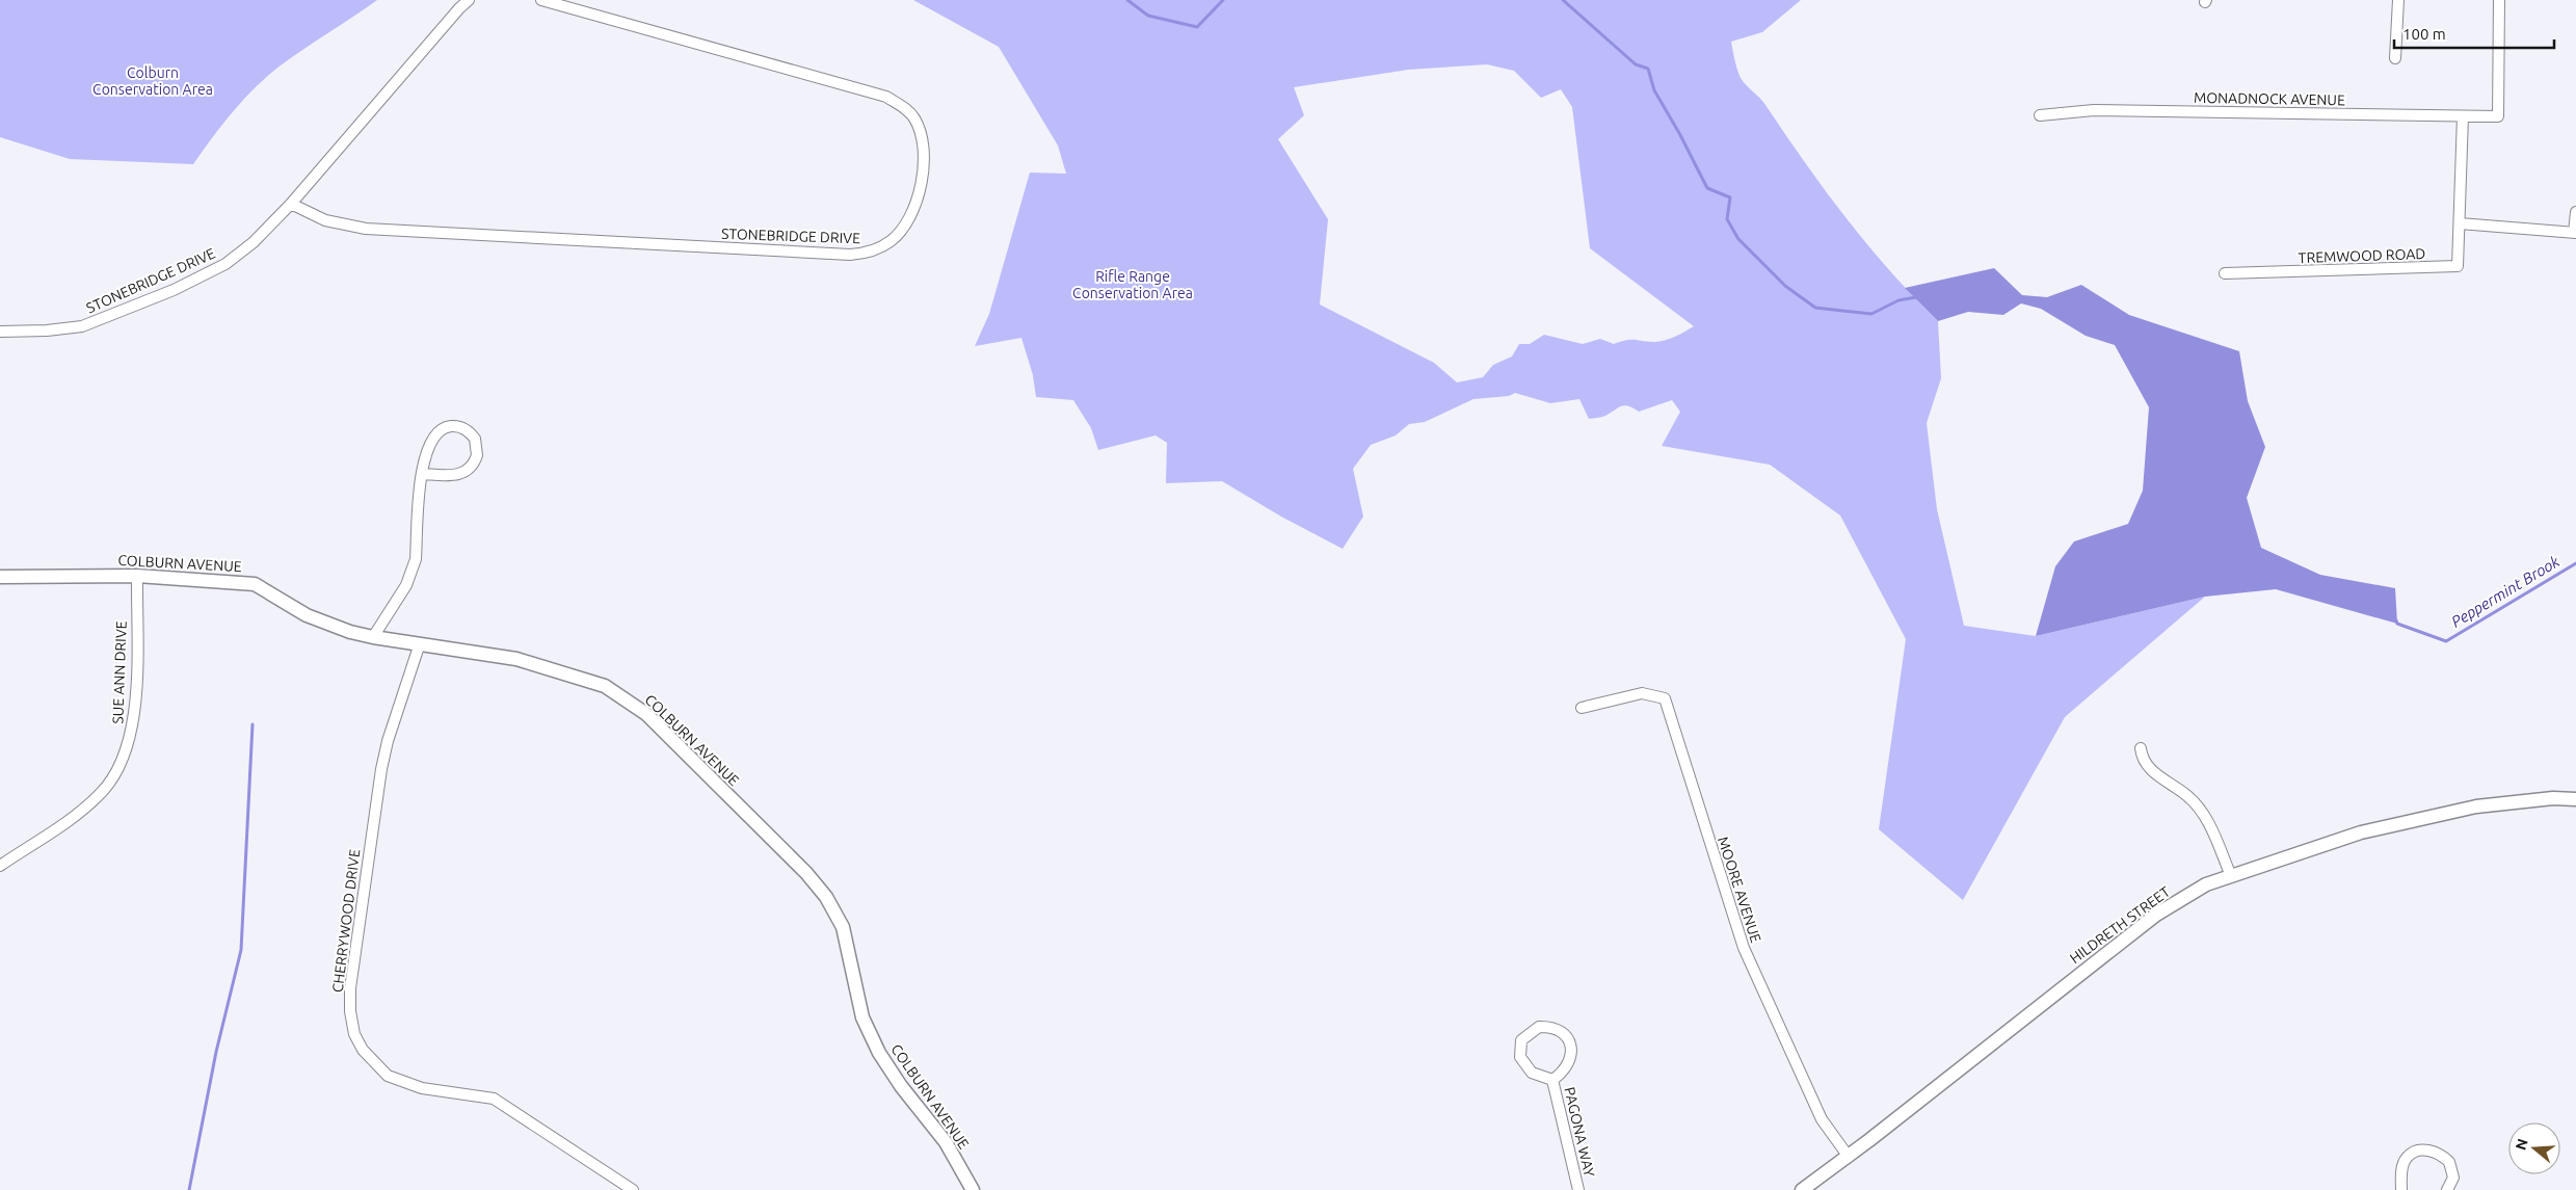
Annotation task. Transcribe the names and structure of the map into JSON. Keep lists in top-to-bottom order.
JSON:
{
  "streets": {
    "street": [
      "MONADNOCK AVENUE",
      "STONEBRIDGE DRIVE",
      "TREMWOOD ROAD",
      "COLBURN AVENUE",
      "SUE ANN DRIVE",
      "MOORE AVENUE",
      "CHERRYWOOD DRIVE",
      "HILDRETH STREET",
      "PAGONA WAY"
    ]
  },
  "crossings": [
    ["COLBURN AVENUE", "SUE ANN DRIVE"],
    ["COLBURN AVENUE", "CHERRYWOOD DRIVE"],
    ["MOORE AVENUE", "HILDRETH STREET"]
  ],
  "water": ["Peppermint Brook"],
  "parks": ["Colburn Conservation Area", "Rifle Range Conservation Area"],
  "scale_bar": "100 m",
  "north": "left"
}
